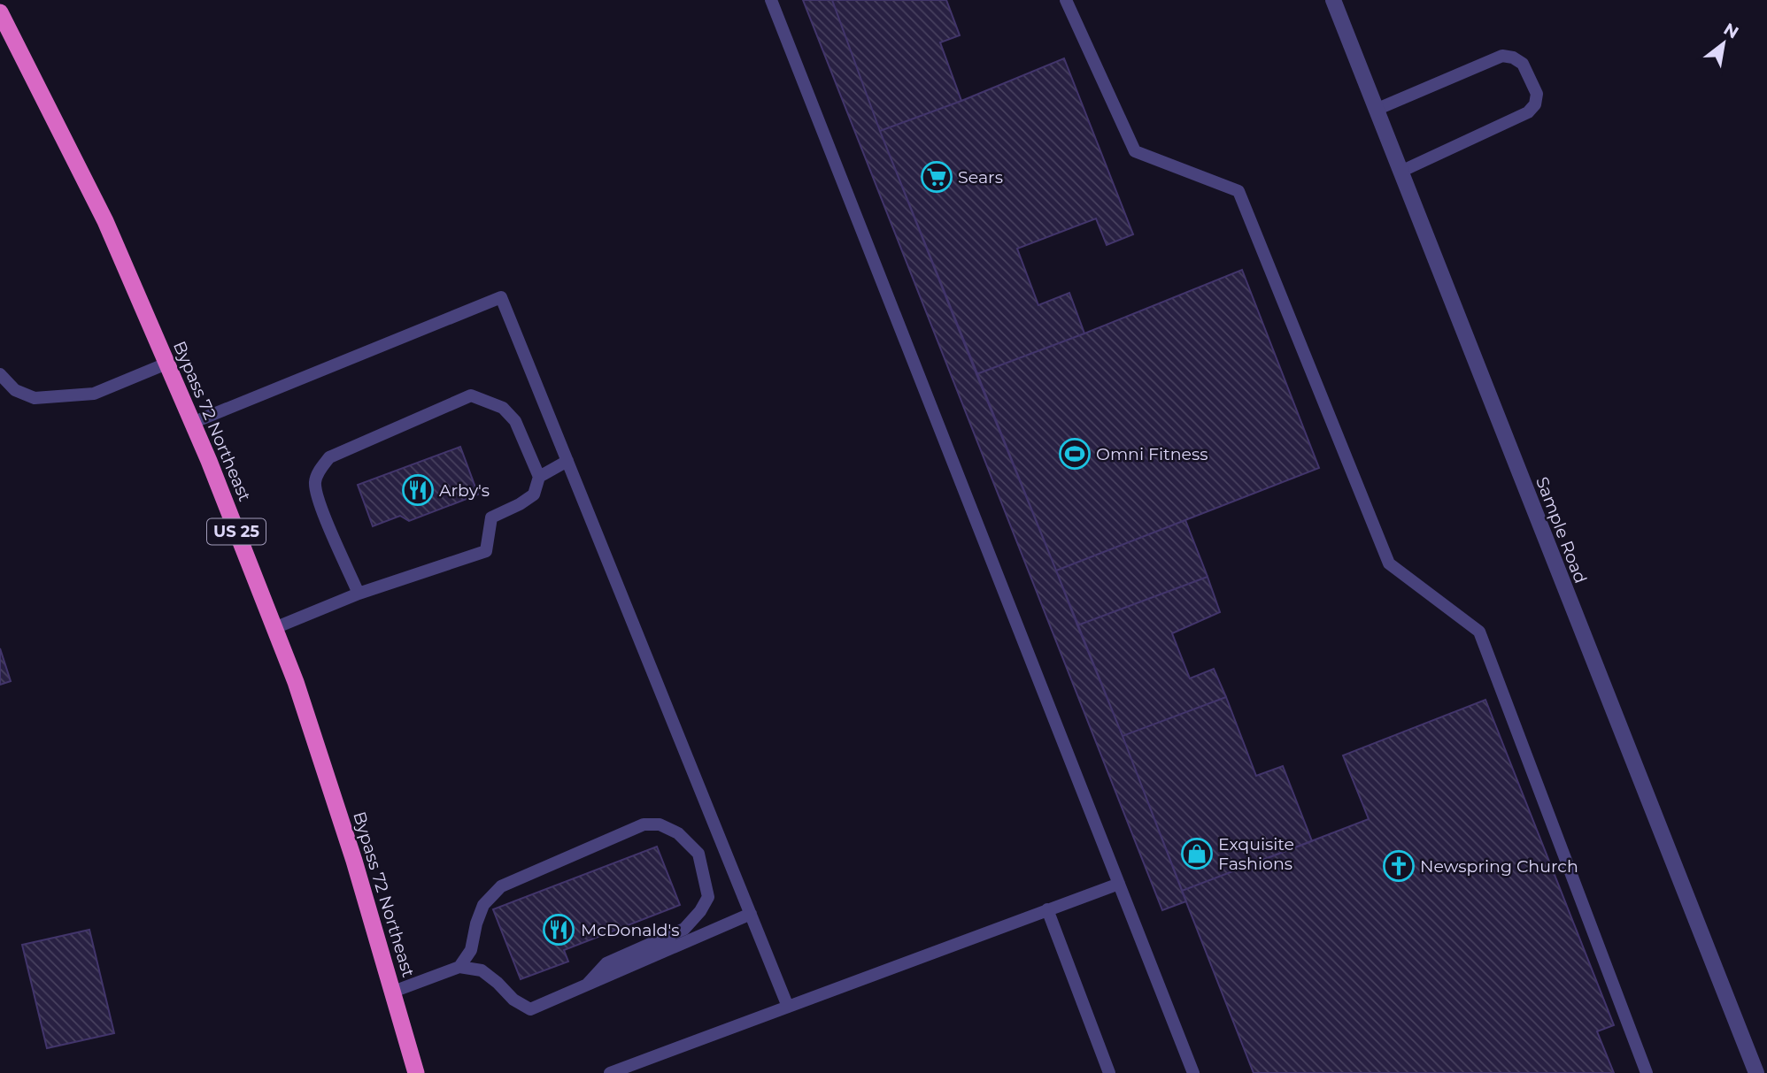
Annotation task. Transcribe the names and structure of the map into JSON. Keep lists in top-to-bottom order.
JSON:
{
  "streets": {
    "highway": ["Bypass 72 Northeast", "US 25"],
    "street": ["Sample Road"]
  },
  "places": {
    "supermarket": ["Sears"],
    "sports": ["Omni Fitness"],
    "restaurant": ["Arby's", "McDonald's"],
    "shop": ["Exquisite Fashions"],
    "church": ["Newspring Church"]
  },
  "north": "top right"
}
